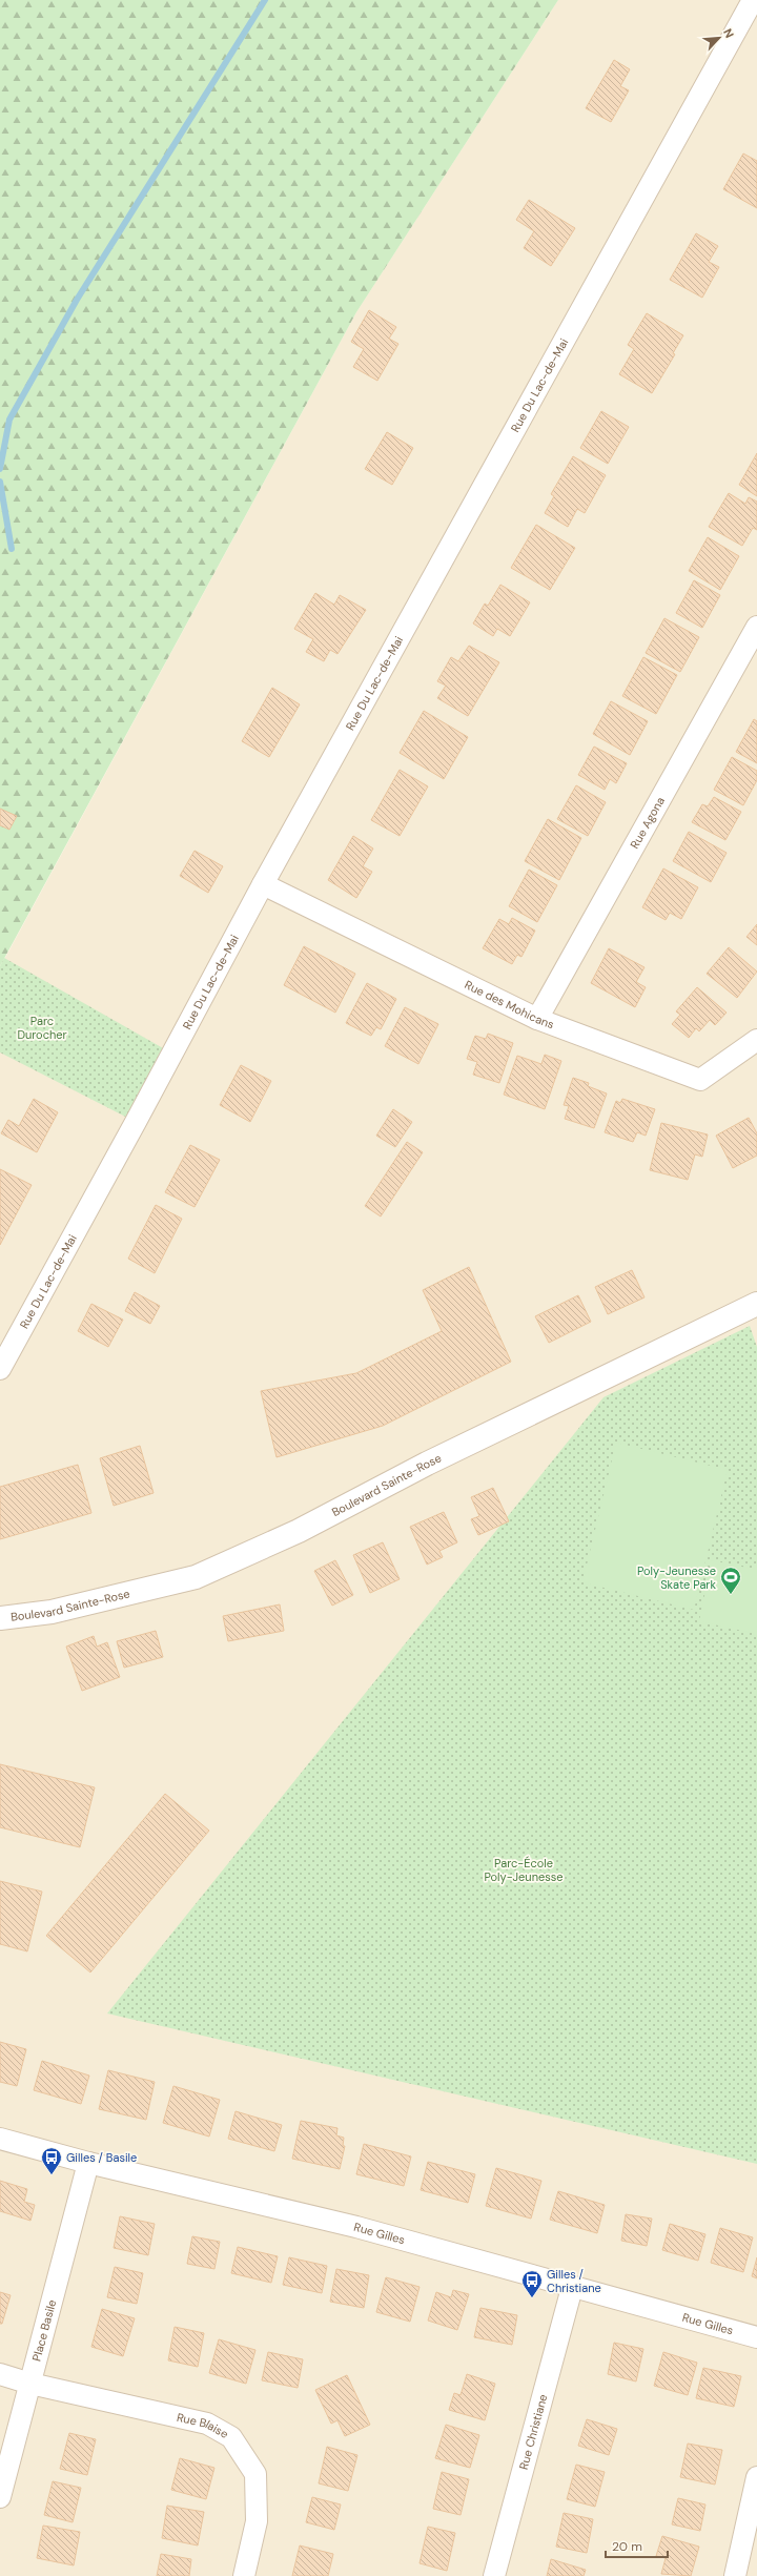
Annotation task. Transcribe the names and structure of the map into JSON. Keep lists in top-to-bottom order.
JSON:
{
  "streets": {
    "street": [
      "Rue Du Lac-de-Mai",
      "Rue Agona",
      "Rue des Mohicans",
      "Boulevard Sainte-Rose",
      "Rue Gilles",
      "Place Basile",
      "Rue Blaise",
      "Rue Christiane"
    ]
  },
  "crossings": [
    ["Rue Du Lac-de-Mai", "Rue des Mohicans"],
    ["Rue Agona", "Rue des Mohicans"],
    ["Rue Gilles", "Place Basile"],
    ["Rue Gilles", "Rue Christiane"],
    ["Place Basile", "Rue Blaise"]
  ],
  "parks": ["Parc Durocher", "Parc-École Poly-Jeunesse"],
  "places": {
    "sports": ["Poly-Jeunesse Skate Park"],
    "bus stop": ["Gilles / Basile", "Gilles / Christiane"]
  },
  "scale_bar": "20 m",
  "north": "top right"
}
